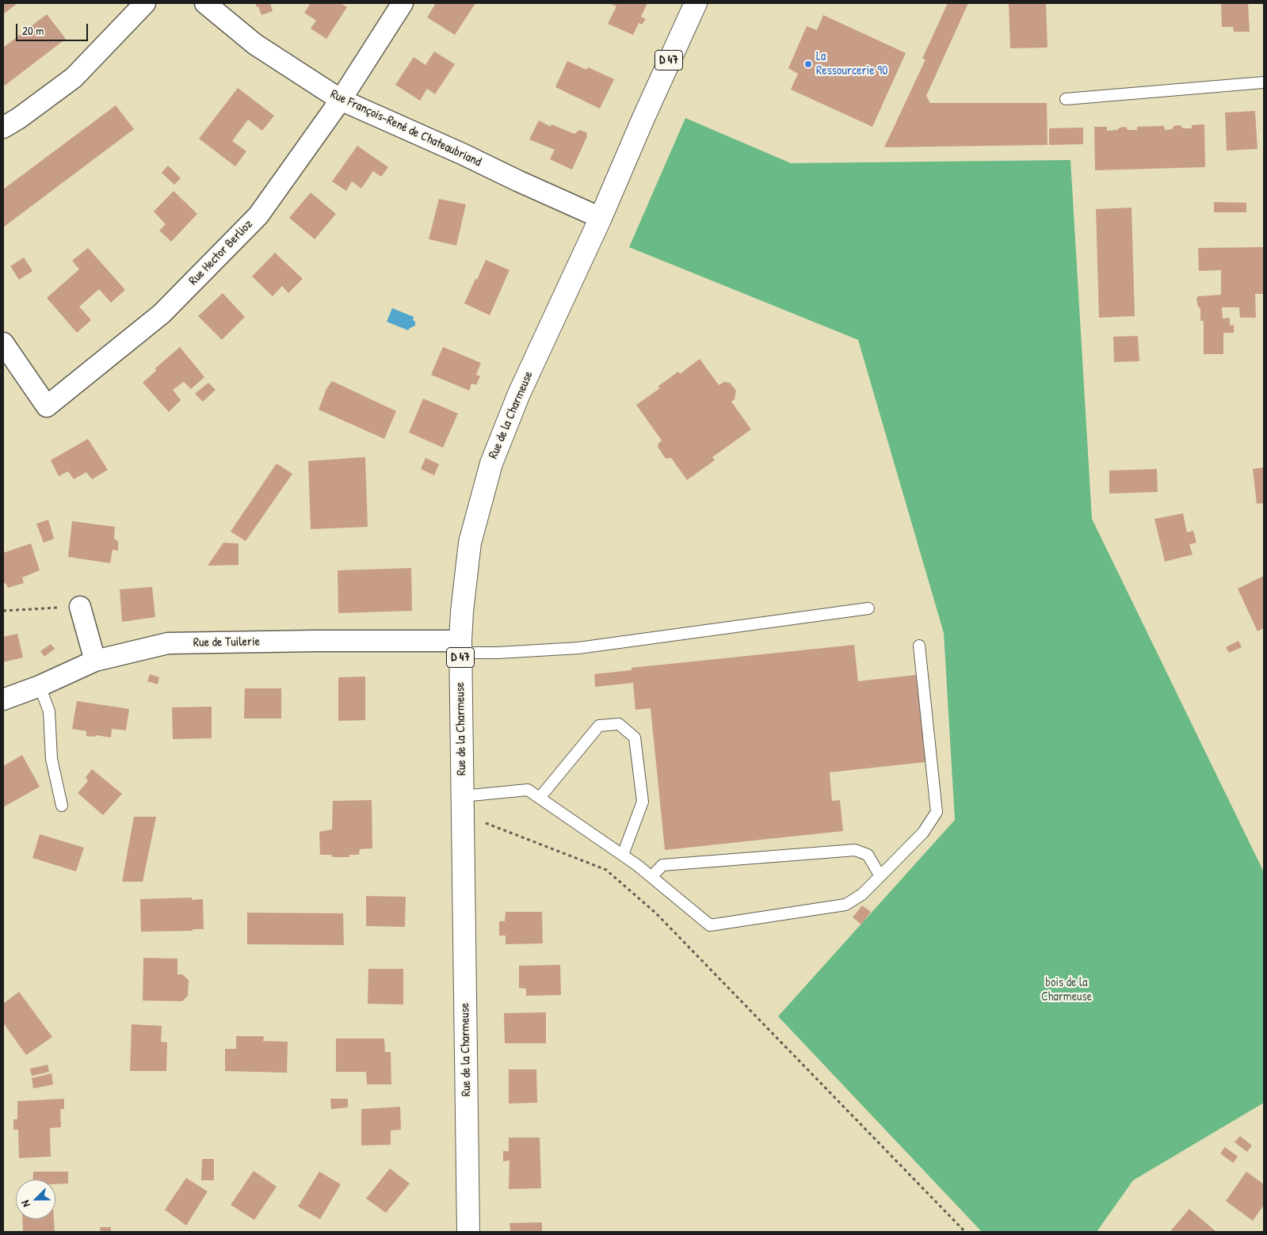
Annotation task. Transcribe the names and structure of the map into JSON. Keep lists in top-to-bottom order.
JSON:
{
  "streets": {
    "main road": ["D 47", "Rue de la Charmeuse"],
    "street": ["Rue François-René de Chateaubriand", "Rue Hector Berlioz", "Rue de Tuilerie"]
  },
  "crossings": [
    ["Rue François-René de Chateaubriand", "Rue Hector Berlioz"],
    ["Rue François-René de Chateaubriand", "Rue de la Charmeuse"],
    ["Rue de la Charmeuse", "Rue de Tuilerie"]
  ],
  "parks": ["bois de la Charmeuse"],
  "places": ["La Ressourcerie 90"],
  "scale_bar": "20 m",
  "north": "bottom left"
}
